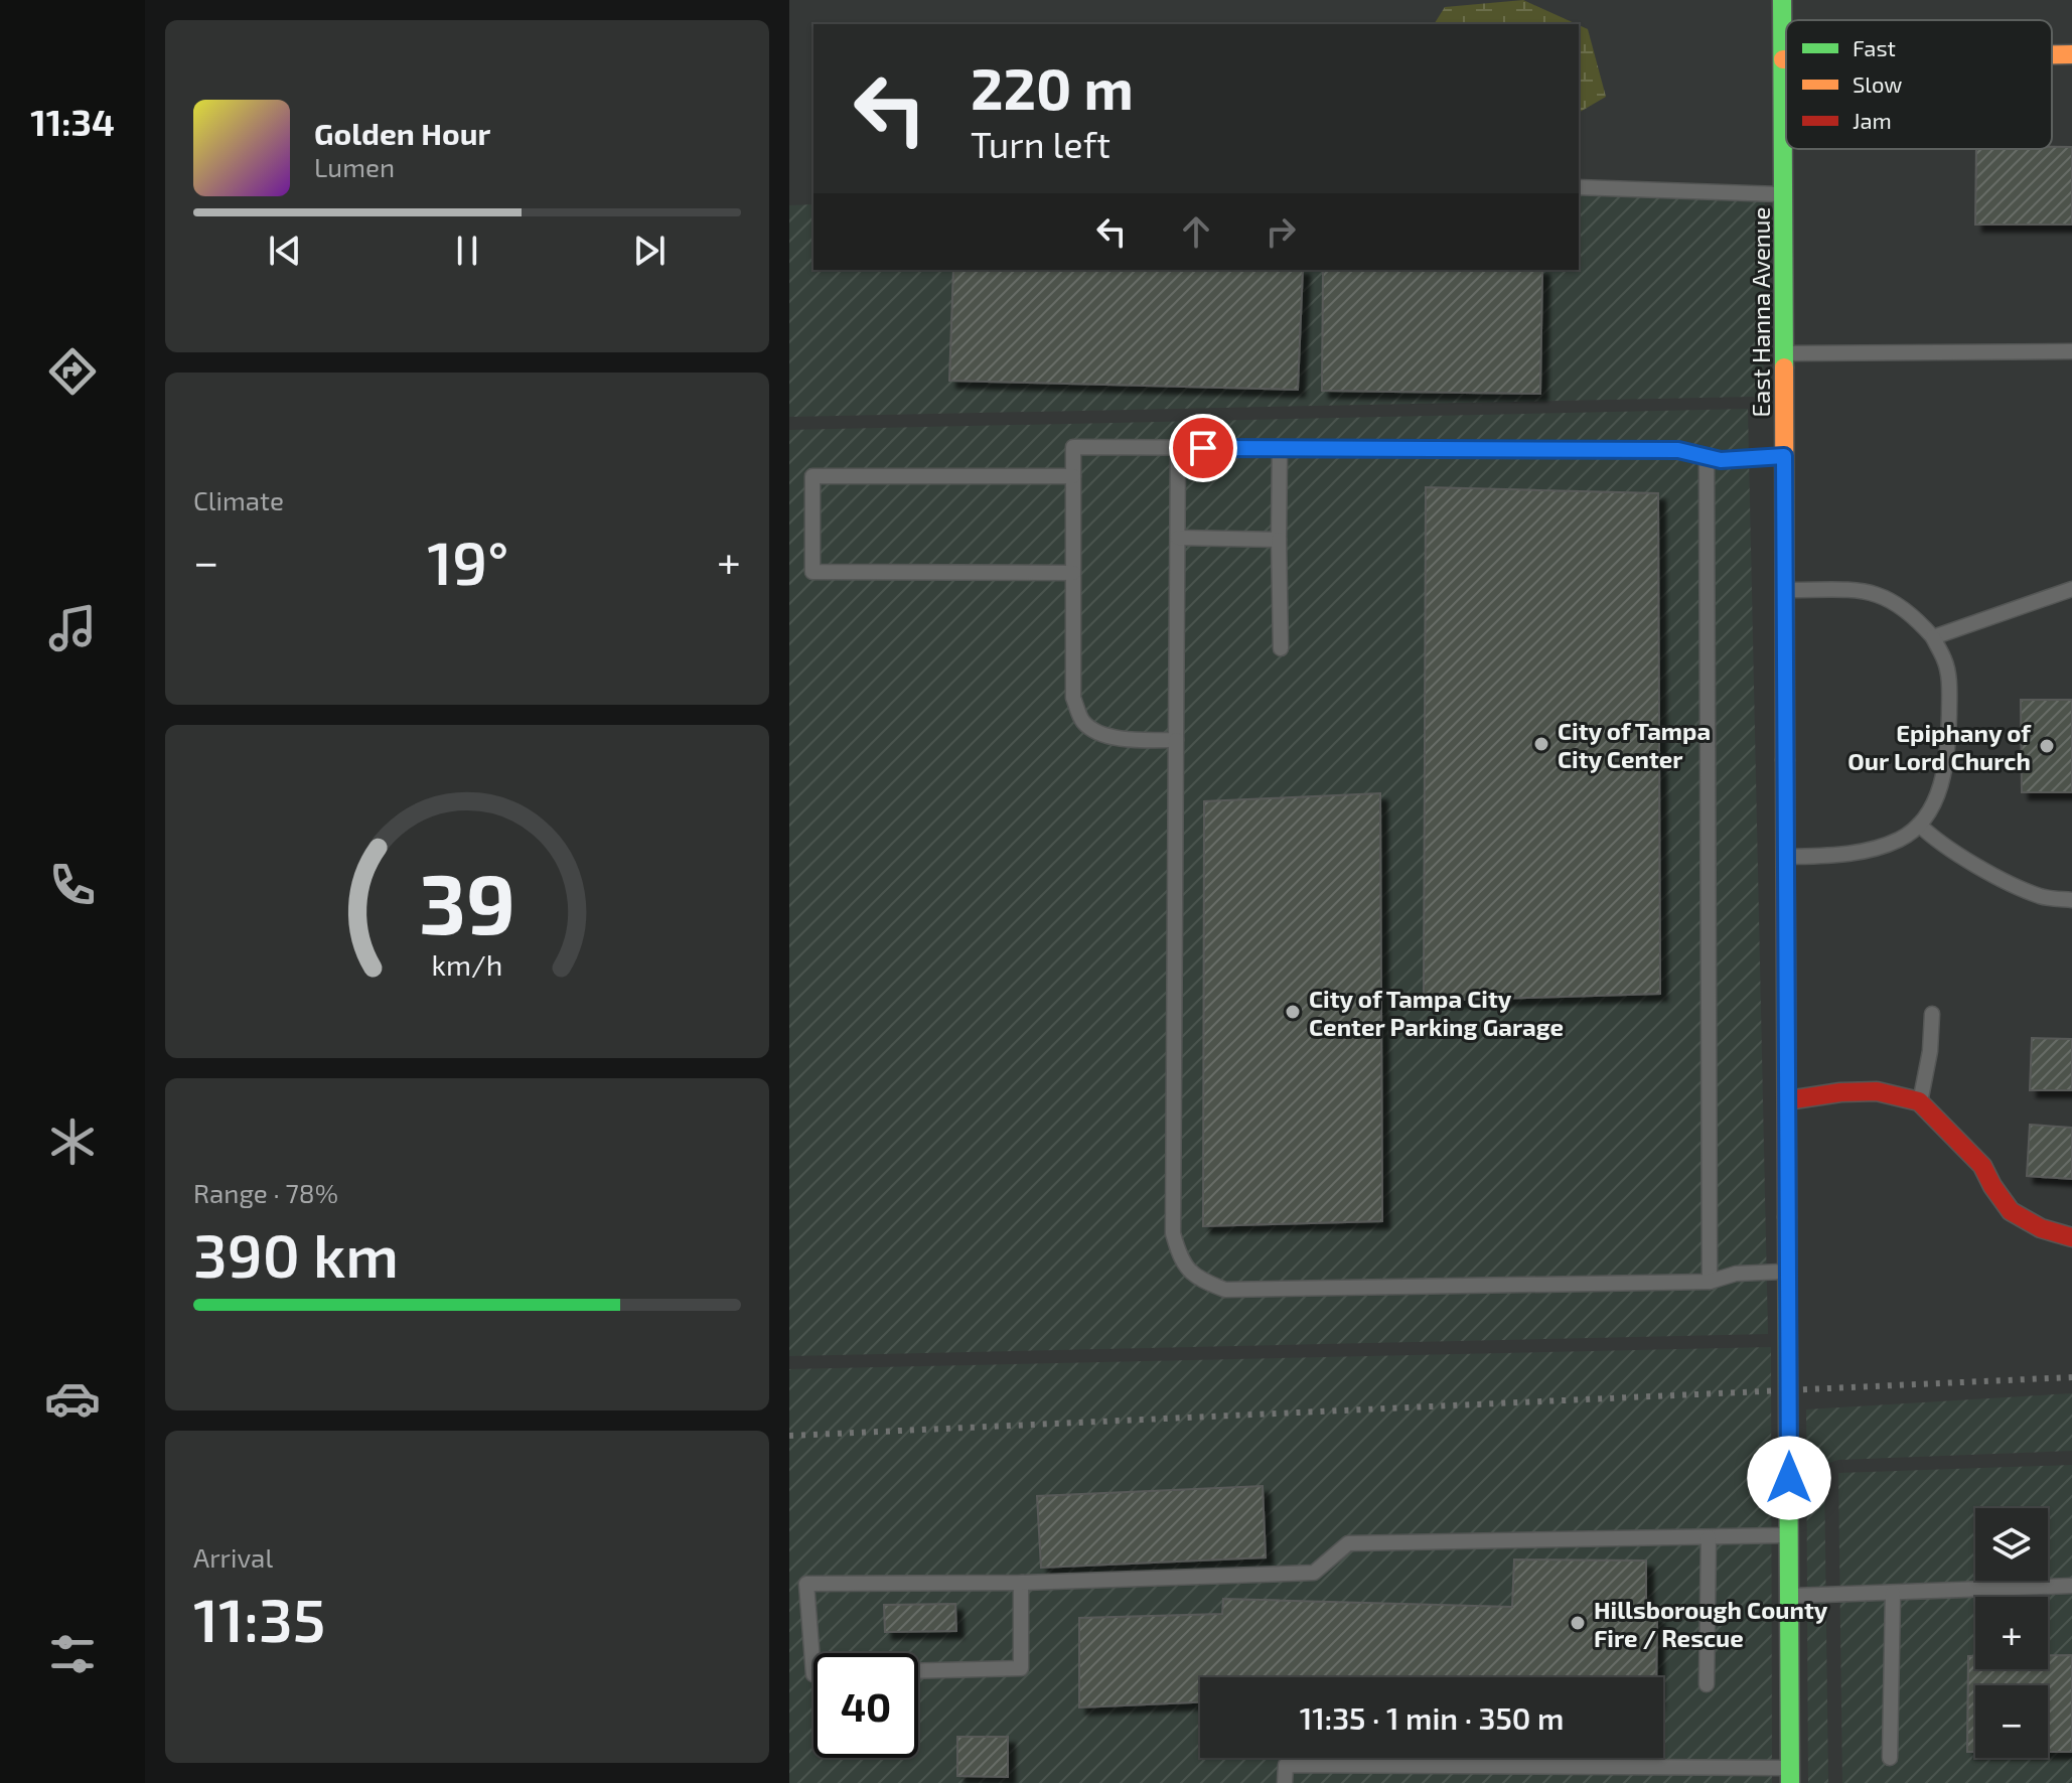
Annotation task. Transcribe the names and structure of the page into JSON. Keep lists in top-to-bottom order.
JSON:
{
  "streets": {
    "street": ["East Hanna Avenue"]
  },
  "places": [
    "City of Tampa City Center",
    "Epiphany of Our Lord Church",
    "City of Tampa City Center Parking Garage",
    "Hillsborough County Fire / Rescue"
  ],
  "legend": ["Fast", "Slow", "Jam"],
  "page": {
    "tabs": "11:34",
    "turn": ["220 m", "Turn left"],
    "song": ["Golden Hour", "Lumen"],
    "tile": [
      "Climate",
      ["Range · 78%", "390 km"],
      ["Arrival", "11:35"]
    ],
    "heat": ["−", "19°", "+"],
    "map_buttons": ["+", "−"],
    "limit": "40",
    "trip": "11:35 · 1 min · 350 m",
    "gauge": ["39", "km/h"]
  }
}
